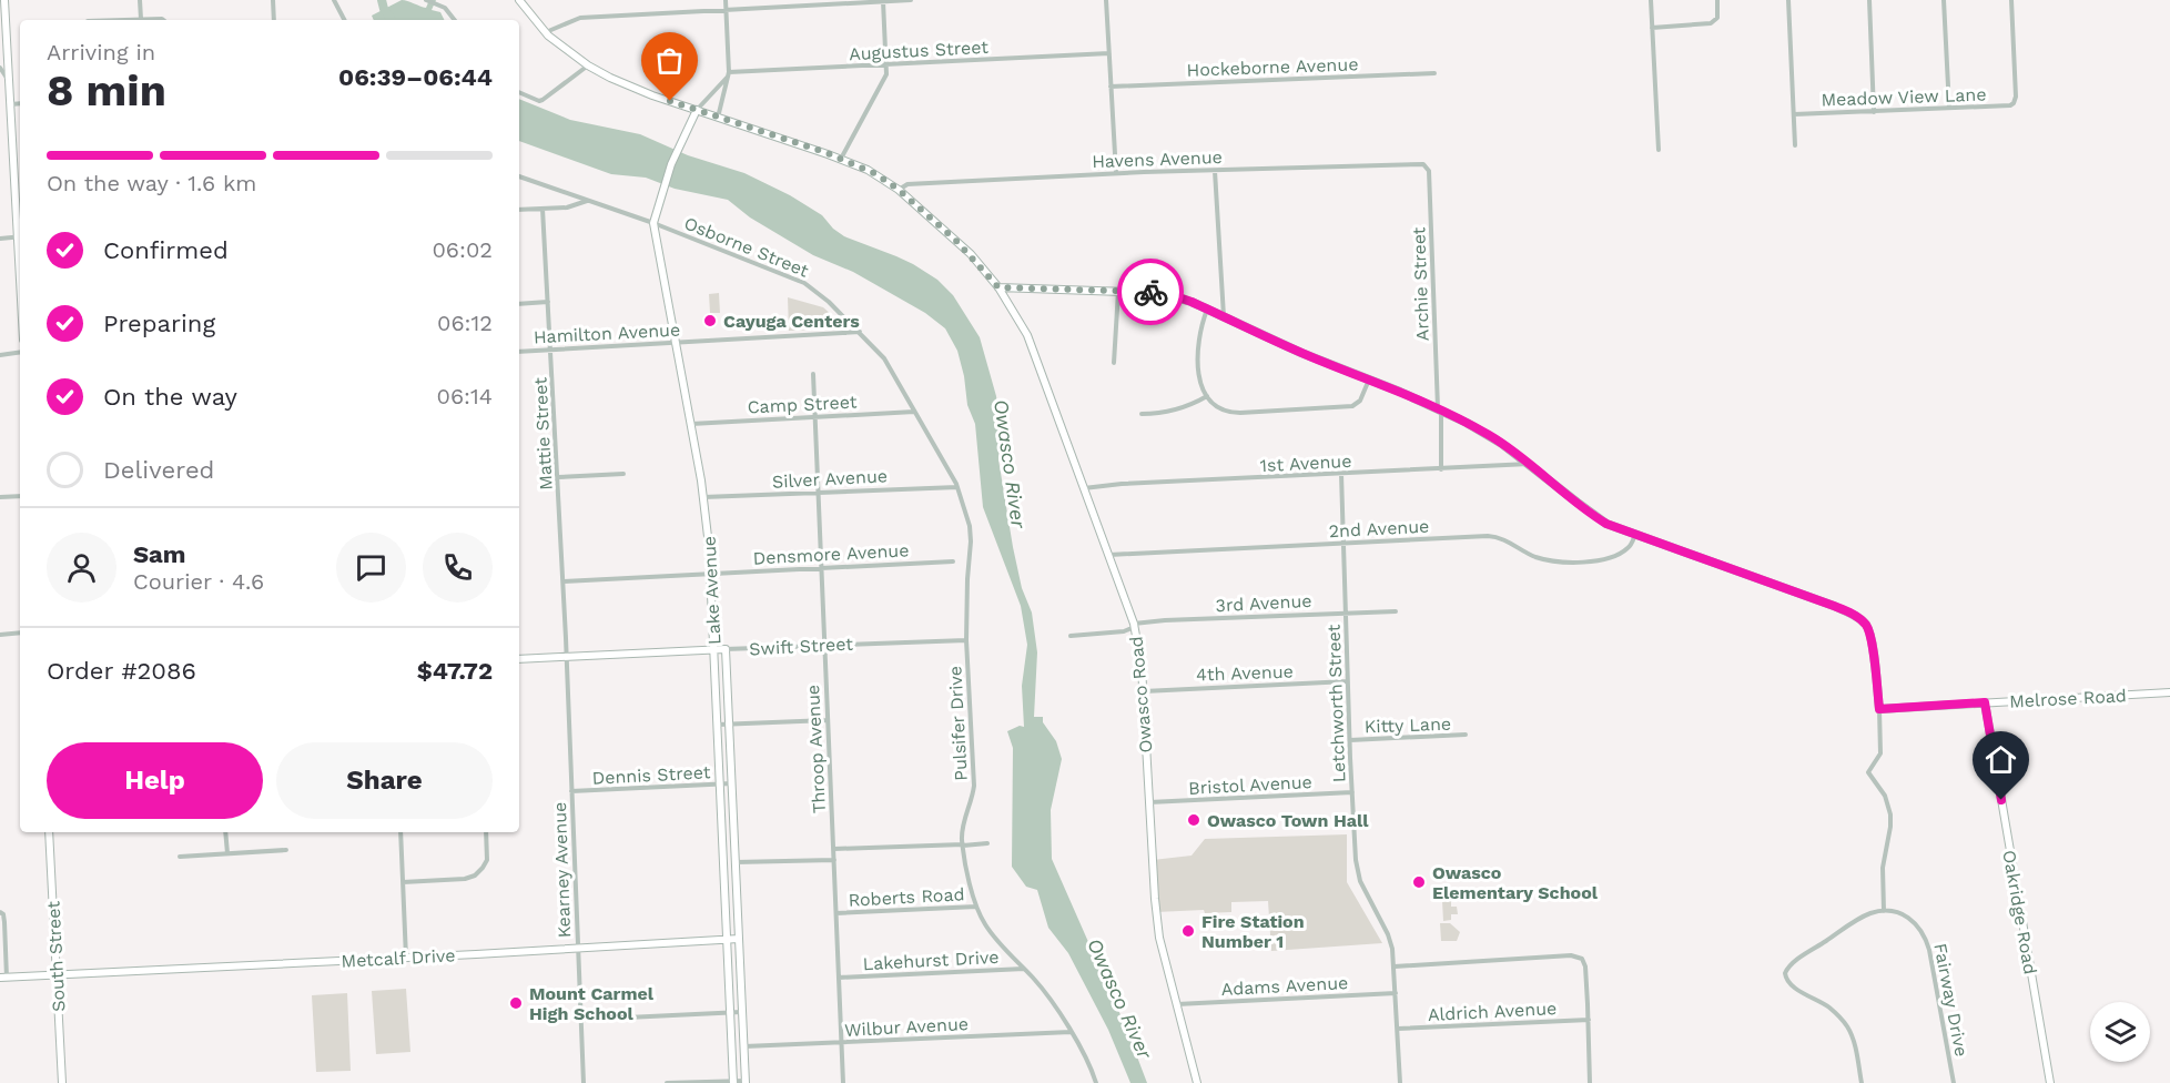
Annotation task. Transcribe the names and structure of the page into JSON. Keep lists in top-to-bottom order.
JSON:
{
  "streets": {
    "main road": [
      "Lake Avenue",
      "Swift Street",
      "Owasco Road",
      "Melrose Road",
      "Oakridge Road",
      "South Street",
      "Metcalf Drive"
    ],
    "street": [
      "Augustus Street",
      "Hockeborne Avenue",
      "Meadow View Lane",
      "Havens Avenue",
      "Osborne Street",
      "Archie Street",
      "Hamilton Avenue",
      "Camp Street",
      "Mattie Street",
      "1st Avenue",
      "Silver Avenue",
      "2nd Avenue",
      "Densmore Avenue",
      "3rd Avenue",
      "4th Avenue",
      "Letchworth Street",
      "Pulsifer Drive",
      "Kitty Lane",
      "Throop Avenue",
      "Dennis Street",
      "Bristol Avenue",
      "Kearney Avenue",
      "Roberts Road",
      "Lakehurst Drive",
      "Adams Avenue",
      "Fairway Drive",
      "Aldrich Avenue",
      "Wilbur Avenue"
    ]
  },
  "crossings": [
    ["Havens Avenue", "Archie Street"],
    ["Havens Avenue", "Owasco Road"],
    ["Osborne Street", "Hamilton Avenue"],
    ["Osborne Street", "Camp Street"],
    ["Osborne Street", "Silver Avenue"],
    ["Osborne Street", "Lake Avenue"],
    ["Osborne Street", "Pulsifer Drive"],
    ["Archie Street", "1st Avenue"],
    ["Hamilton Avenue", "Mattie Street"],
    ["Hamilton Avenue", "Lake Avenue"],
    ["Camp Street", "Lake Avenue"],
    ["Camp Street", "Throop Avenue"],
    ["Mattie Street", "Densmore Avenue"],
    ["Mattie Street", "Swift Street"],
    ["Mattie Street", "Kearney Avenue"],
    ["1st Avenue", "Owasco Road"],
    ["1st Avenue", "Letchworth Street"],
    ["Silver Avenue", "Lake Avenue"],
    ["Silver Avenue", "Throop Avenue"],
    ["2nd Avenue", "Owasco Road"],
    ["2nd Avenue", "Letchworth Street"],
    ["Densmore Avenue", "Lake Avenue"],
    ["Densmore Avenue", "Throop Avenue"],
    ["Lake Avenue", "Swift Street"],
    ["Lake Avenue", "Owasco Road"],
    ["Lake Avenue", "Dennis Street"],
    ["Lake Avenue", "Metcalf Drive"],
    ["Lake Avenue", "Wilbur Avenue"],
    ["3rd Avenue", "Owasco Road"],
    ["3rd Avenue", "Letchworth Street"],
    ["Swift Street", "Pulsifer Drive"],
    ["Swift Street", "Throop Avenue"],
    ["Swift Street", "Kearney Avenue"],
    ["4th Avenue", "Owasco Road"],
    ["4th Avenue", "Letchworth Street"],
    ["Owasco Road", "Bristol Avenue"],
    ["Owasco Road", "Adams Avenue"],
    ["Melrose Road", "Oakridge Road"],
    ["Letchworth Street", "Kitty Lane"],
    ["Letchworth Street", "Bristol Avenue"],
    ["Letchworth Street", "Adams Avenue"],
    ["Letchworth Street", "Aldrich Avenue"],
    ["Pulsifer Drive", "Roberts Road"],
    ["Pulsifer Drive", "Lakehurst Drive"],
    ["Pulsifer Drive", "Wilbur Avenue"],
    ["Throop Avenue", "Roberts Road"],
    ["Throop Avenue", "Lakehurst Drive"],
    ["Throop Avenue", "Wilbur Avenue"],
    ["Dennis Street", "Kearney Avenue"],
    ["Kearney Avenue", "Metcalf Drive"],
    ["South Street", "Metcalf Drive"]
  ],
  "water": ["Owasco River"],
  "places": [
    "Cayuga Centers",
    "Owasco Town Hall",
    "Owasco Elementary School",
    "Fire Station Number 1",
    "Mount Carmel High School"
  ],
  "page": {
    "heading": ["8 min", "Arriving in", "06:39–06:44"],
    "panel": [
      "Sam",
      "Courier · 4.6",
      "Order #2086",
      "$47.72"
    ],
    "bar": "On the way · 1.6 km",
    "list": [
      ["Confirmed", "06:02"],
      ["Preparing", "06:12"],
      ["On the way", "06:14"],
      "Delivered"
    ],
    "buttons": ["Help", "Share"]
  }
}
